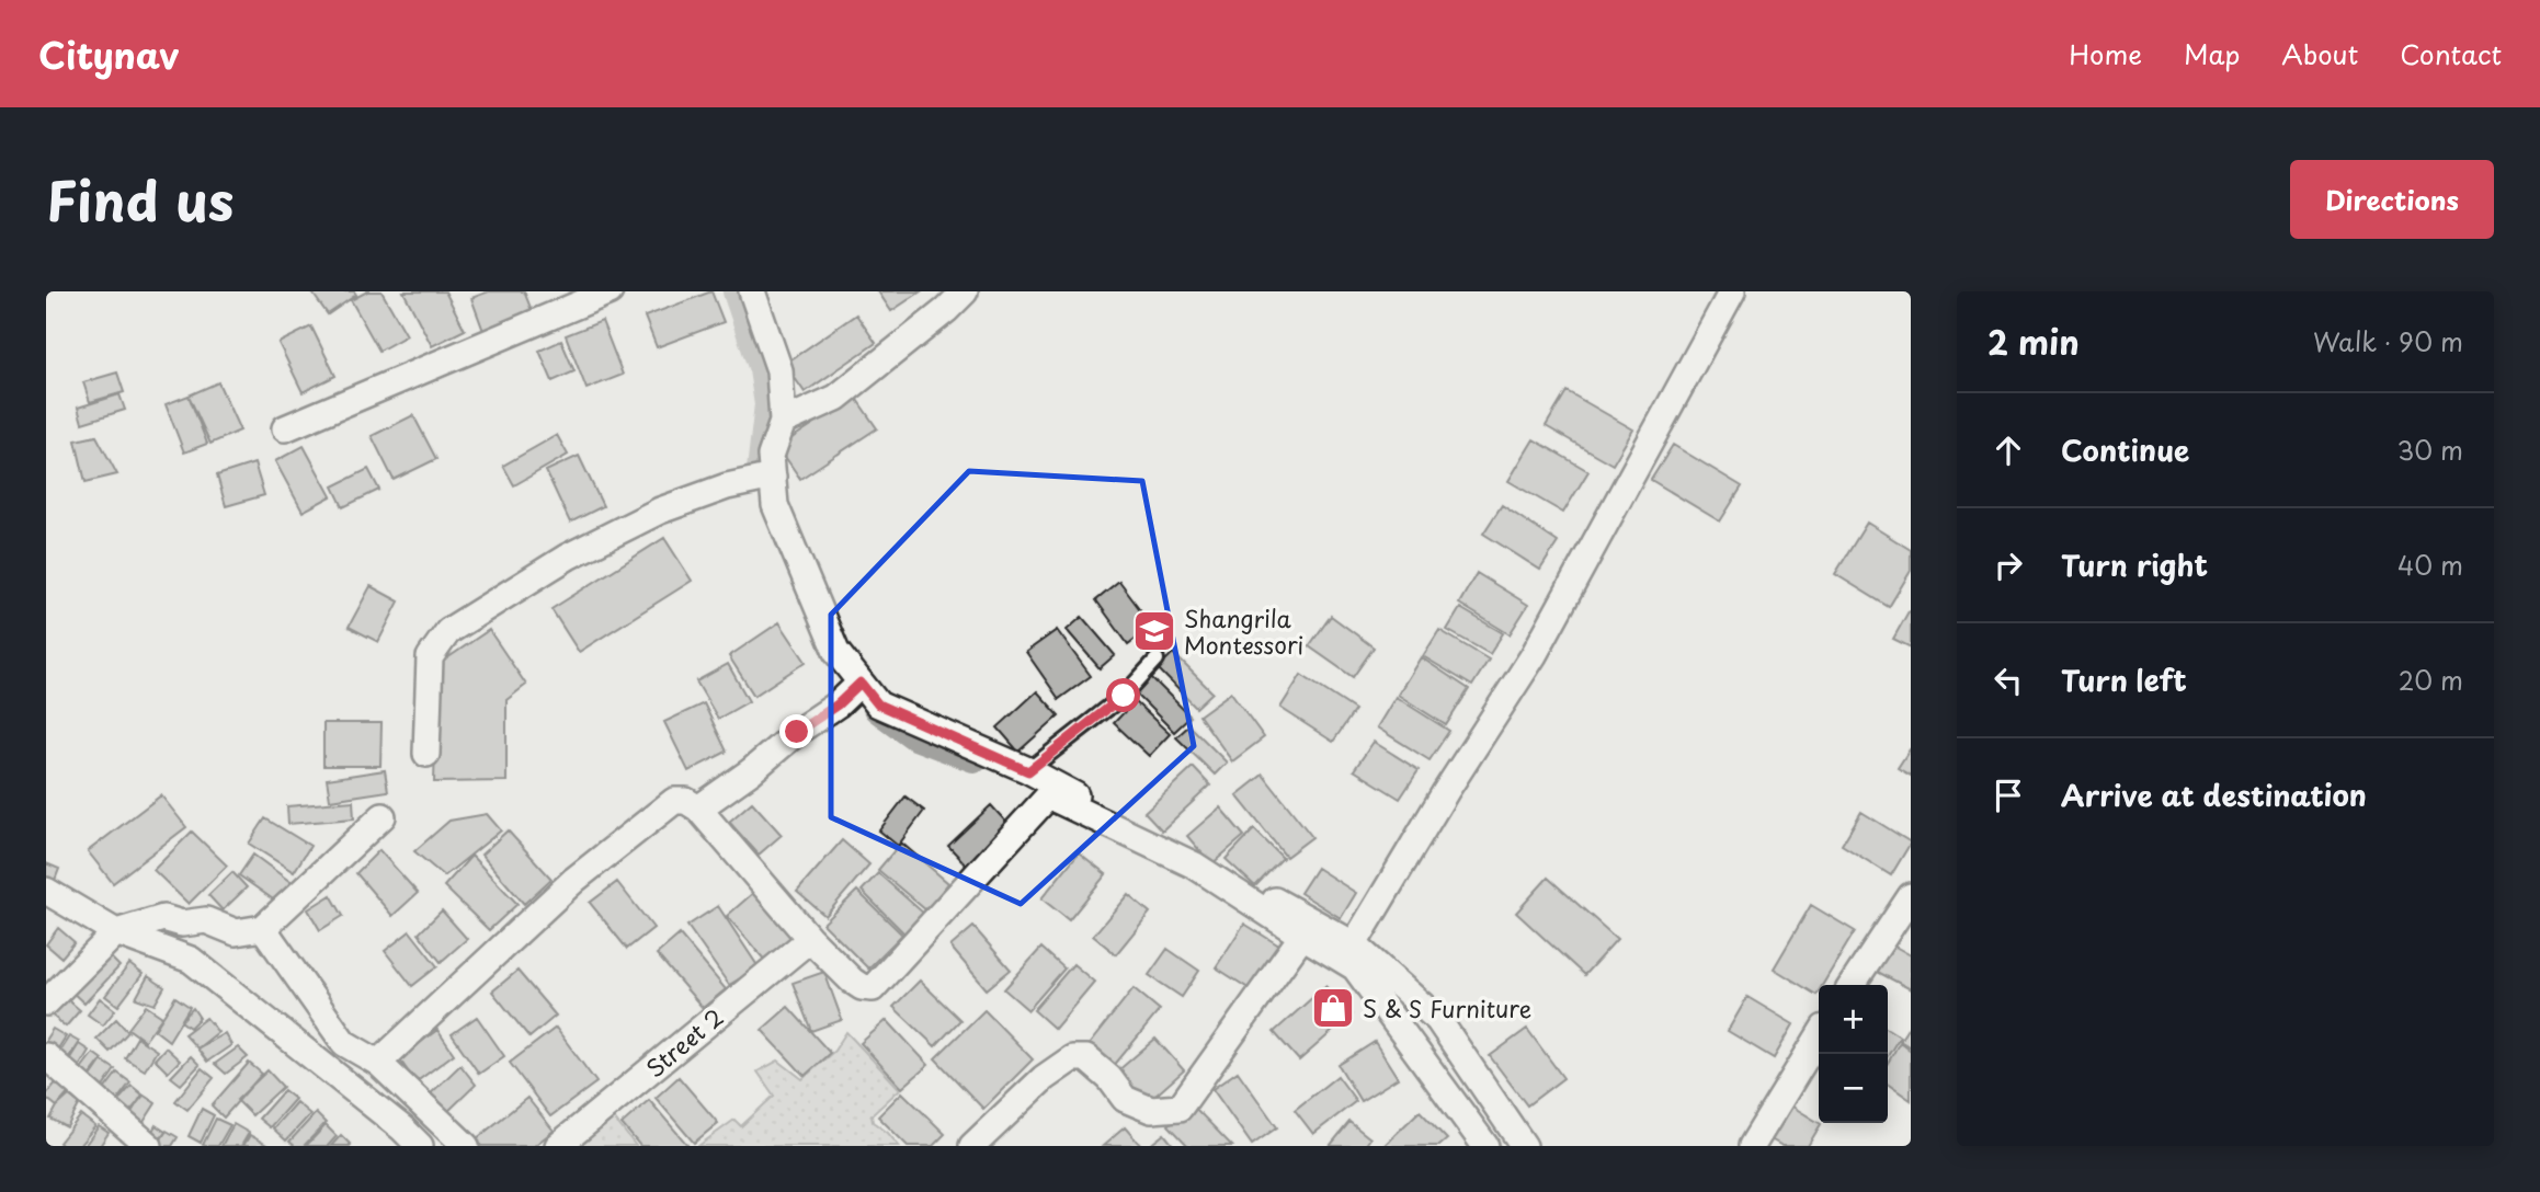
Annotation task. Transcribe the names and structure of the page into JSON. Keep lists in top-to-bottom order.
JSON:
{
  "streets": {
    "street": ["Street 2"]
  },
  "places": {
    "school or university": ["Shangrila Montessori"],
    "shop": ["S & S Furniture"]
  },
  "page": {
    "header": "Citynav",
    "nav": [
      "Home",
      "Map",
      "About",
      "Contact"
    ],
    "title": "Find us",
    "buttons": "Directions",
    "heading": ["2 min", "Walk · 90 m"],
    "list": [
      ["Continue", "30 m"],
      ["Turn right", "40 m"],
      ["Turn left", "20 m"],
      "Arrive at destination"
    ],
    "map_buttons": ["+", "−"]
  }
}
